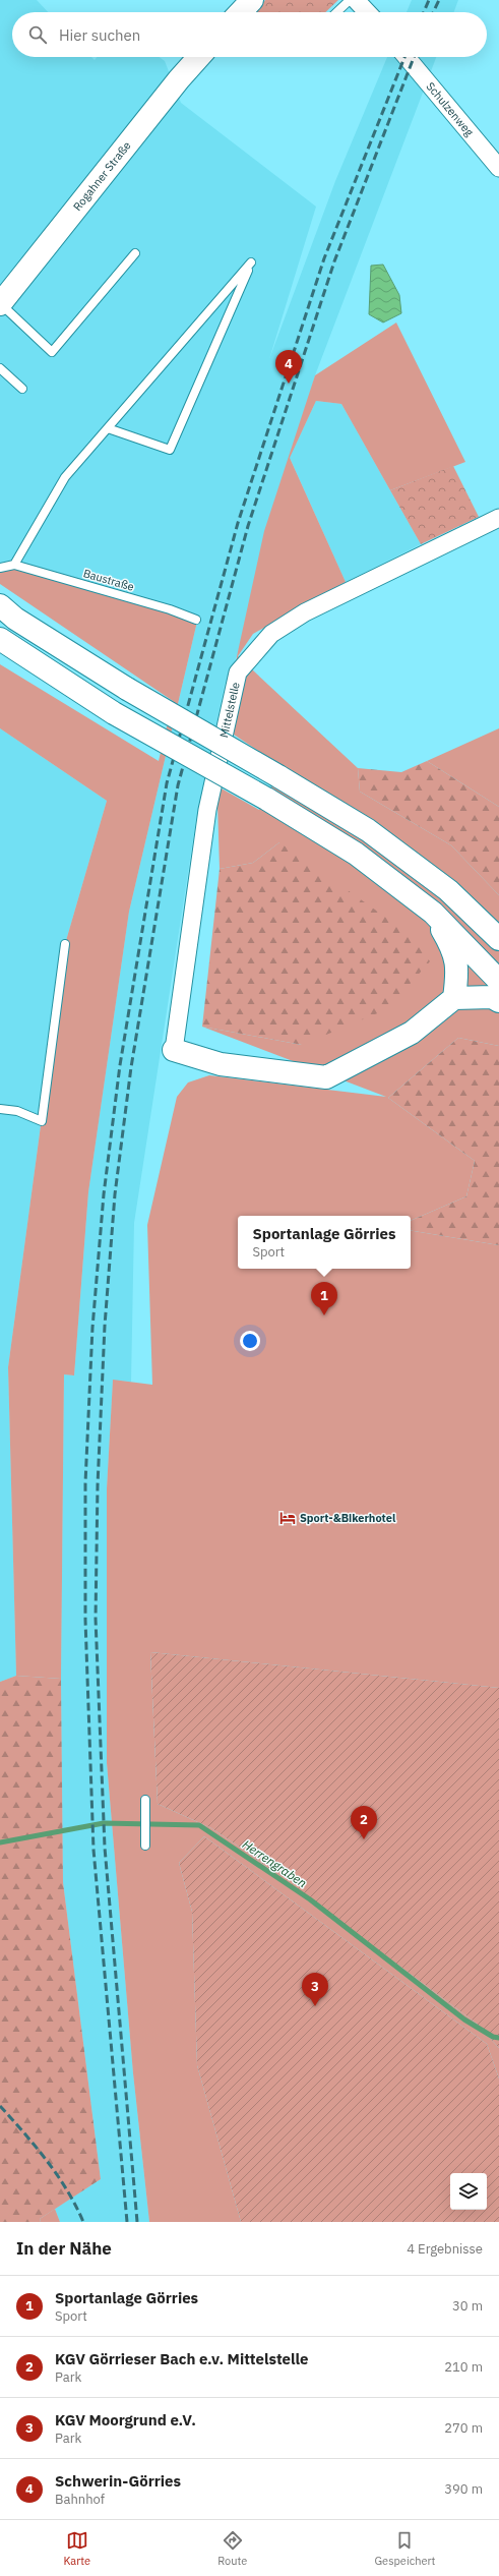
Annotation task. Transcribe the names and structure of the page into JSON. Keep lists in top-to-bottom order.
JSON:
{
  "streets": {
    "main road": ["Rogahner Straße"],
    "street": ["Schulzenweg", "Mittelstelle"],
    "lane": ["Baustraße"]
  },
  "water": ["Herrengraben"],
  "places": {
    "hotel": ["Sport-&Bikerhotel"]
  },
  "page": {
    "search": "Hier suchen",
    "pins": [
      "4",
      "1",
      "2",
      "3"
    ],
    "popup": ["Sportanlage Görries", "Sport"],
    "heading": ["In der Nähe", "4 Ergebnisse"],
    "list": [
      {
        "mark": "1",
        "name": "Sportanlage Görries",
        "note": "Sport",
        "value": "30 m"
      },
      {
        "mark": "2",
        "name": "KGV Görrieser Bach e.v. Mittelstelle",
        "note": "Park",
        "value": "210 m"
      },
      {
        "mark": "3",
        "name": "KGV Moorgrund e.V.",
        "note": "Park",
        "value": "270 m"
      },
      {
        "mark": "4",
        "name": "Schwerin-Görries",
        "note": "Bahnhof",
        "value": "390 m"
      }
    ],
    "nav": ["Karte", "Route", "Gespeichert"]
  }
}
